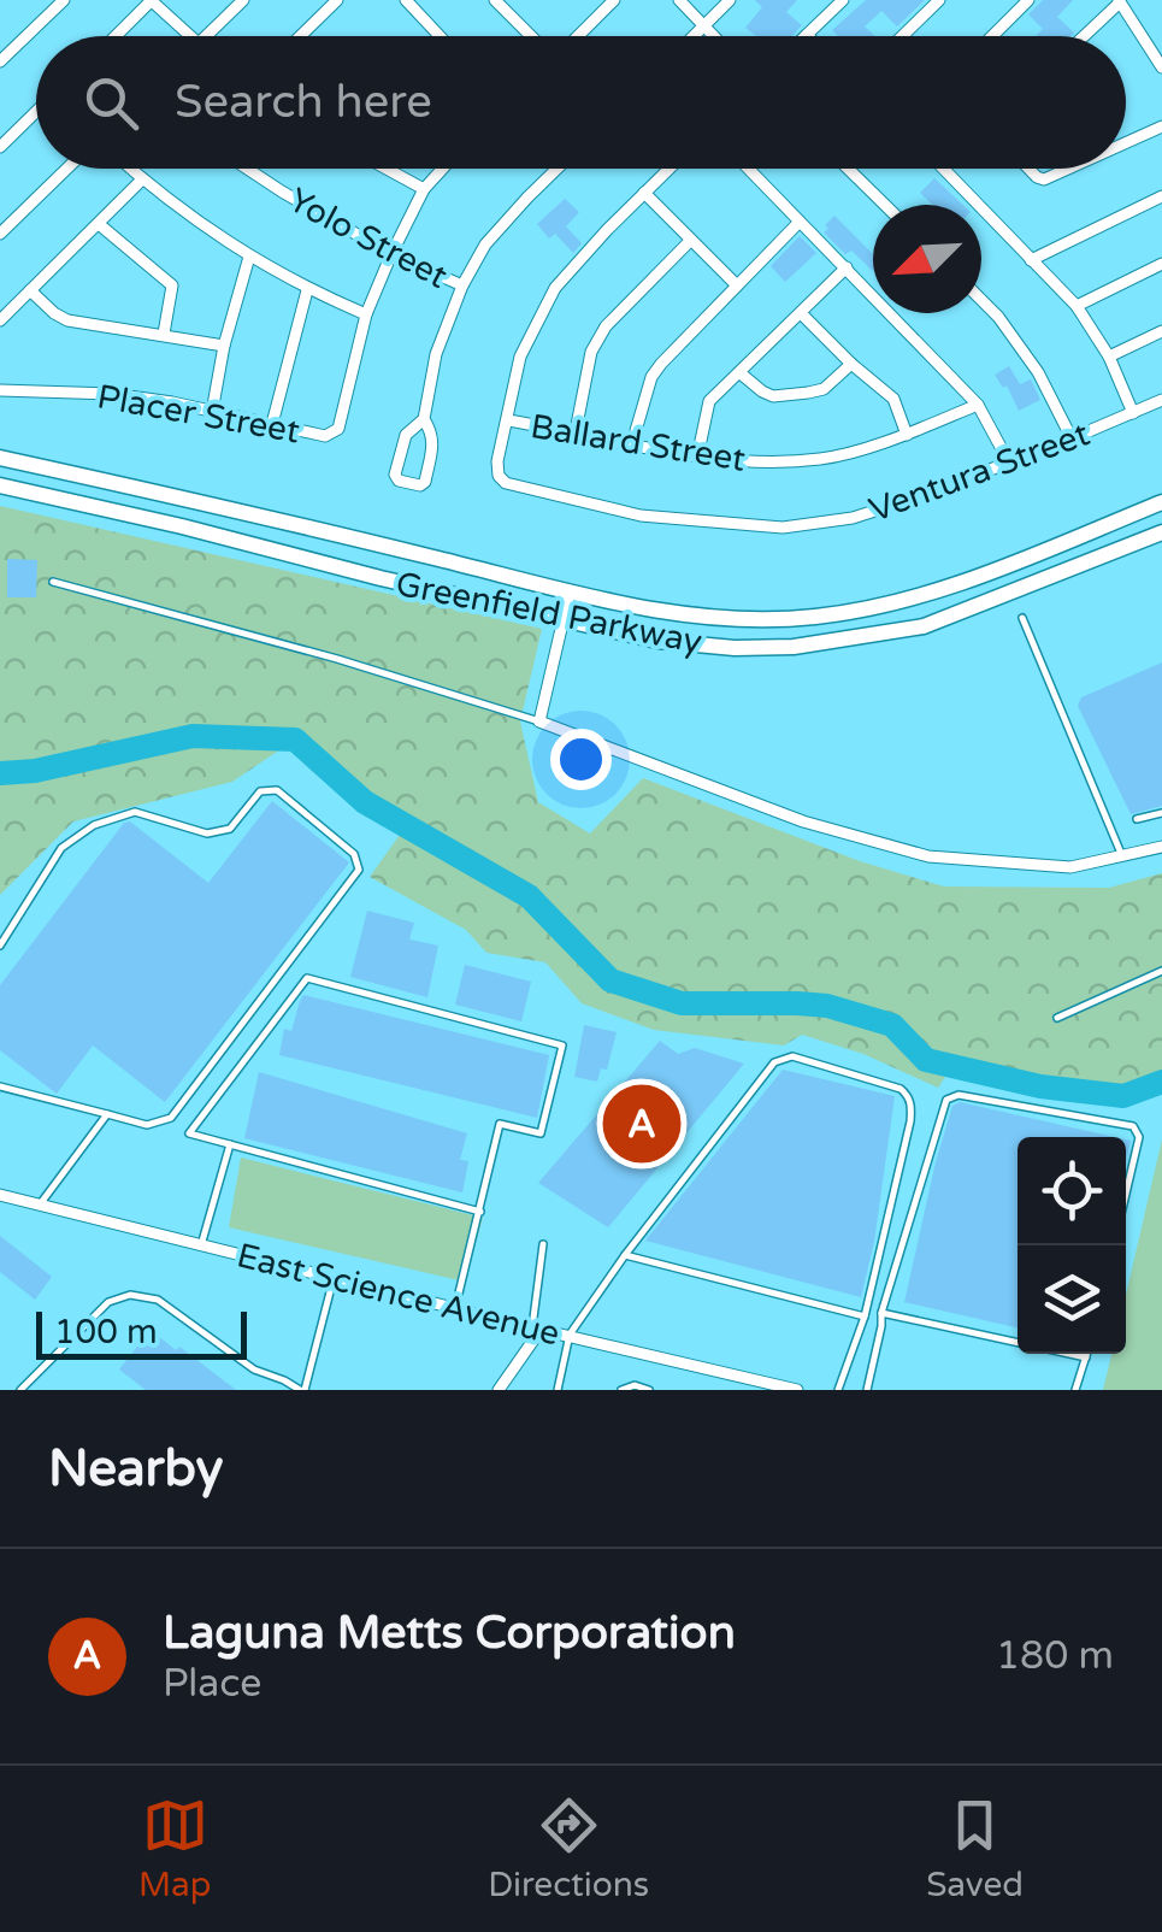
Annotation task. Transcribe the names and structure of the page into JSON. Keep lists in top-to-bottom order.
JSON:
{
  "streets": {
    "main road": ["Greenfield Parkway"],
    "street": [
      "Yolo Street",
      "Placer Street",
      "Ballard Street",
      "Ventura Street",
      "East Science Avenue"
    ]
  },
  "crossings": [
    ["Ballard Street", "Ventura Street"]
  ],
  "scale_bar": "100 m",
  "north": "bottom left",
  "page": {
    "search": "Search here",
    "pins": "A",
    "scale": "100 m",
    "heading": "Nearby",
    "list": [
      {
        "mark": "A",
        "name": "Laguna Metts Corporation",
        "note": "Place",
        "value": "180 m"
      }
    ],
    "nav": ["Map", "Directions", "Saved"]
  }
}
